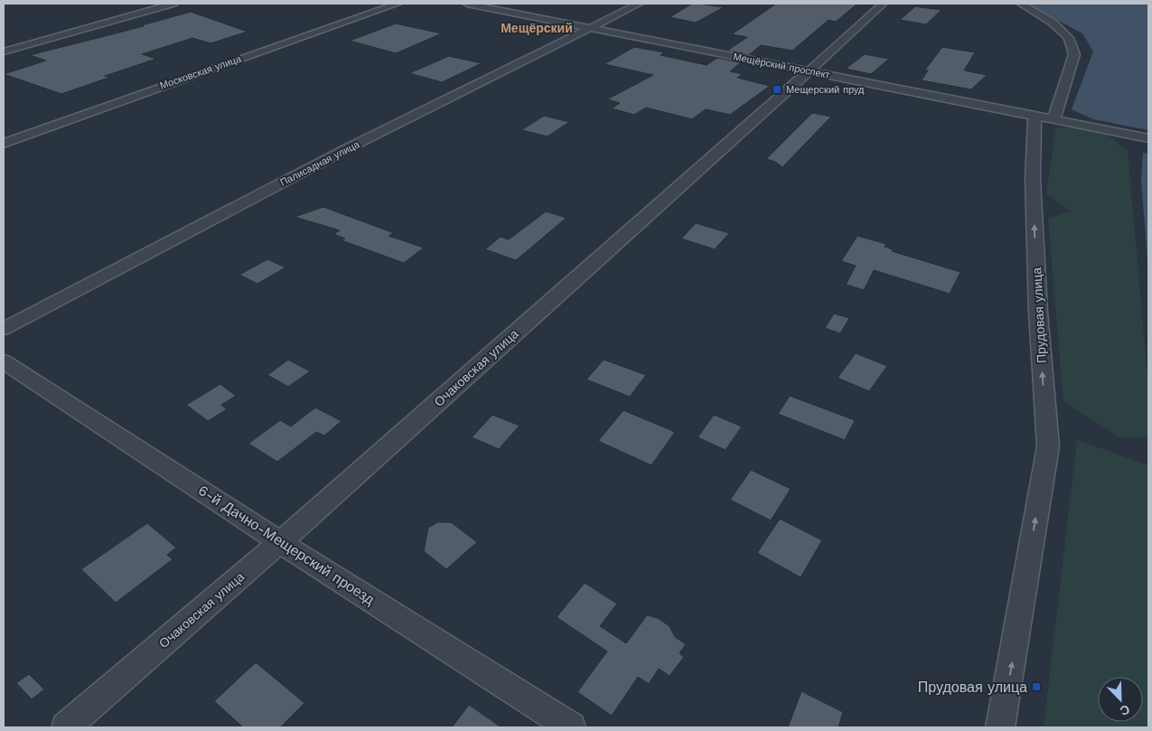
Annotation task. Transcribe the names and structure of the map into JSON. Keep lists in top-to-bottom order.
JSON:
{
  "streets": {
    "street": [
      "Мещёрский проспект",
      "Московская улица",
      "Палисадная улица",
      "Прудовая улица",
      "Очаковская улица",
      "6-й Дачно-Мещерский проезд"
    ]
  },
  "crossings": [
    ["Мещёрский проспект", "Палисадная улица"],
    ["Мещёрский проспект", "Прудовая улица"],
    ["Мещёрский проспект", "Очаковская улица"],
    ["Очаковская улица", "6-й Дачно-Мещерский проезд"]
  ],
  "one_way": ["Прудовая улица"],
  "districts": ["Мещёрский"],
  "places": {
    "transit": ["Мещерский пруд", "Прудовая улица"]
  },
  "north": "bottom right"
}
